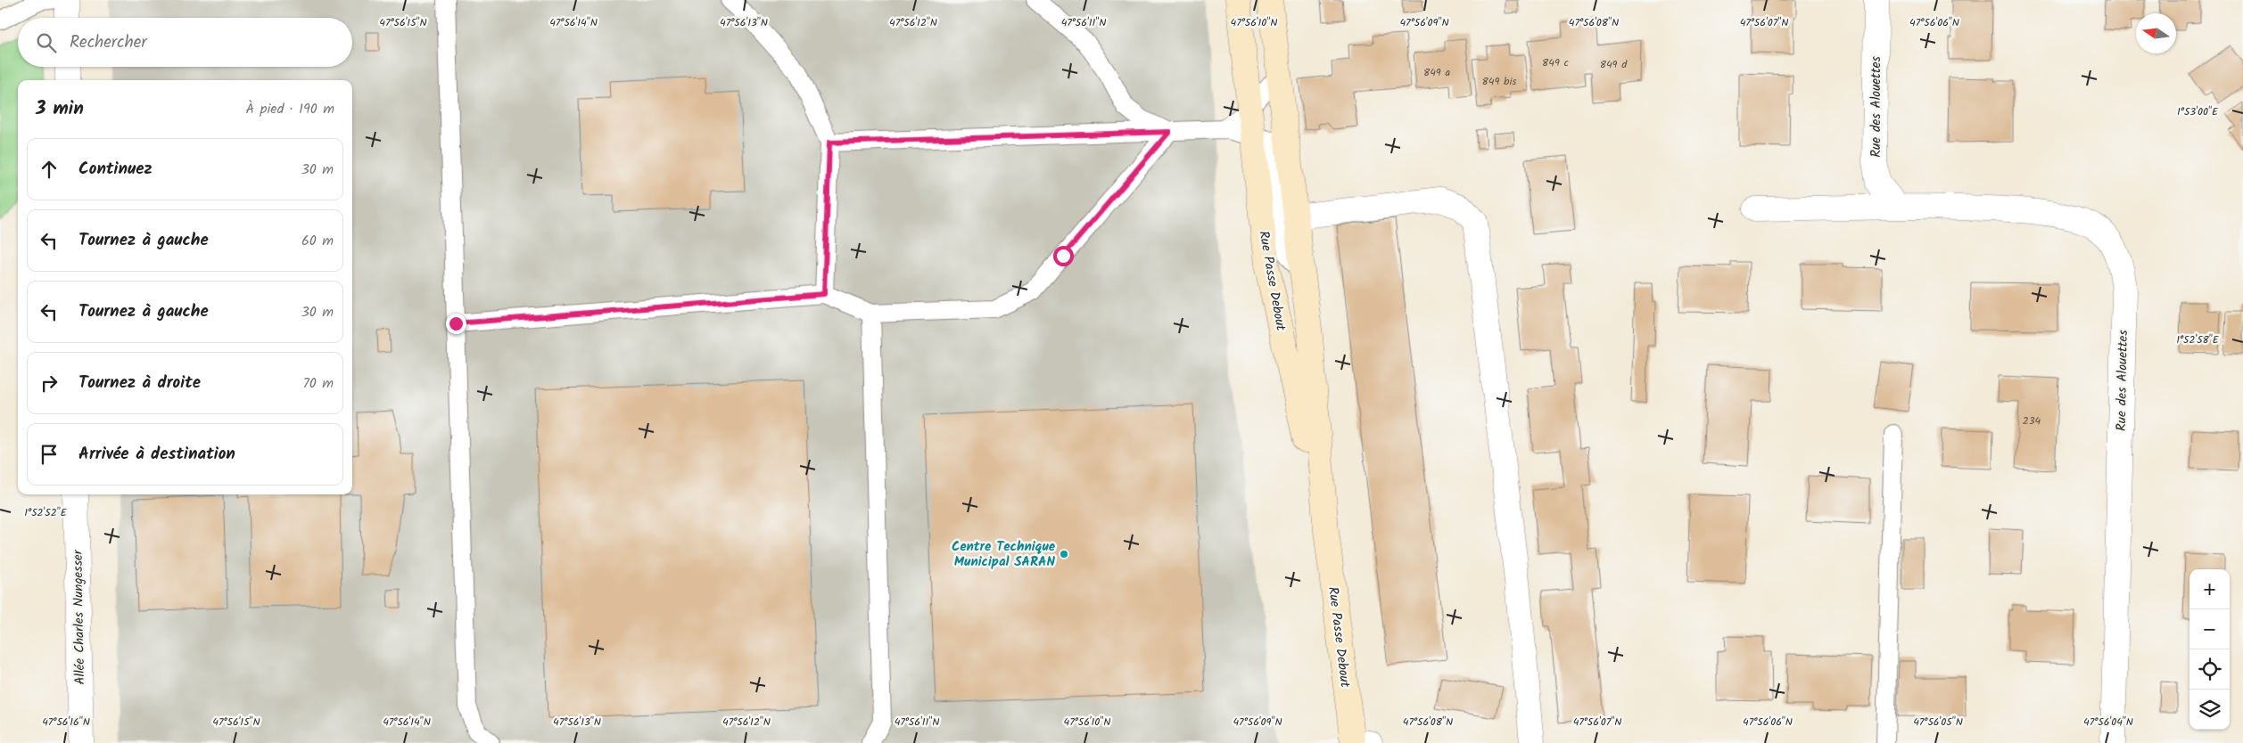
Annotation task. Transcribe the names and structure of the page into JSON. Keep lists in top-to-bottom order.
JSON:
{
  "streets": {
    "main road": ["Rue Passe Debout"],
    "street": ["Rue des Alouettes", "Allée Charles Nungesser"]
  },
  "places": ["Centre Technique Municipal SARAN"],
  "house_numbers": [
    "849 c",
    "849 d",
    "849 a",
    "849 bis",
    "234"
  ],
  "north": "left",
  "page": {
    "search": "Rechercher",
    "heading": ["3 min", "À pied · 190 m"],
    "list": [
      ["Continuez", "30 m"],
      ["Tournez à gauche", "60 m"],
      ["Tournez à gauche", "30 m"],
      ["Tournez à droite", "70 m"],
      "Arrivée à destination"
    ],
    "map_buttons": ["+", "−"]
  },
  "coordinates": [
    "47°56'15\"N",
    "47°56'14\"N",
    "47°56'13\"N",
    "47°56'12\"N",
    "47°56'11\"N",
    "47°56'10\"N",
    "47°56'09\"N",
    "47°56'08\"N",
    "47°56'07\"N",
    "47°56'06\"N",
    "1°53'00\"E",
    "1°52'58\"E",
    "1°52'52\"E",
    "47°56'16\"N",
    "47°56'05\"N",
    "47°56'04\"N"
  ]
}
